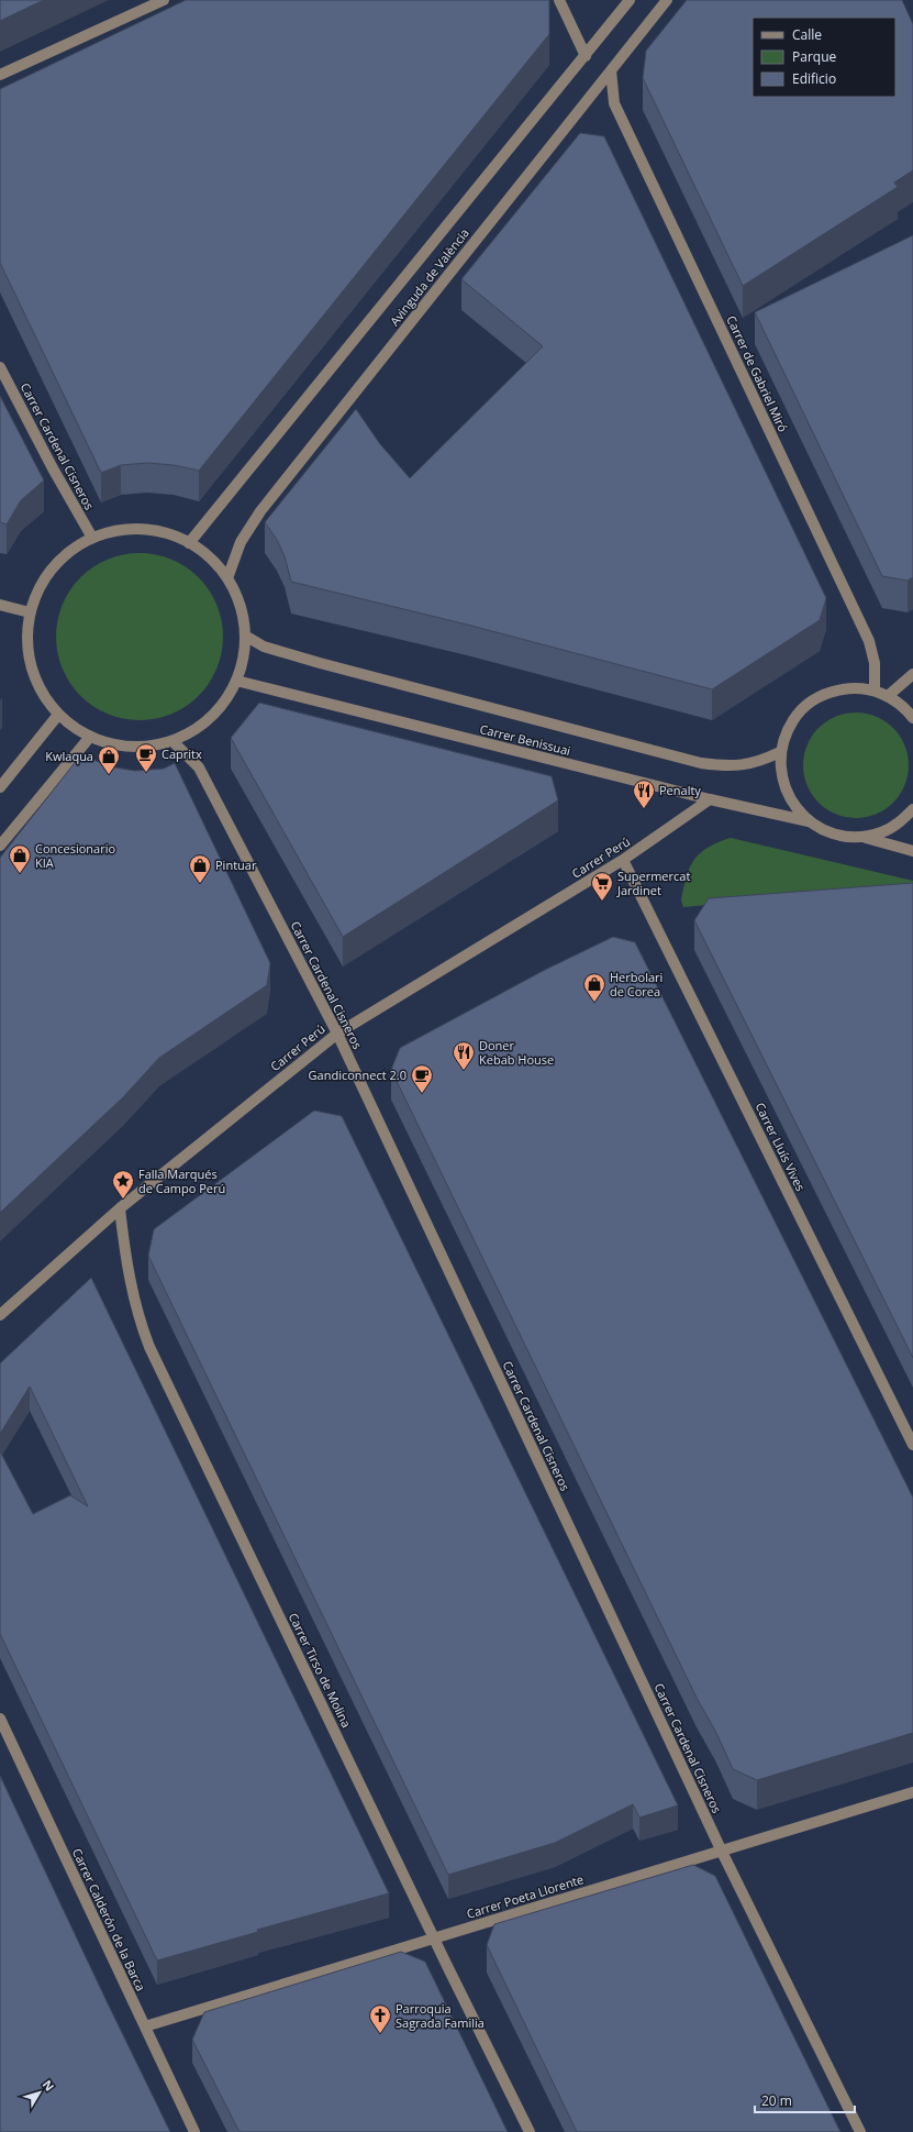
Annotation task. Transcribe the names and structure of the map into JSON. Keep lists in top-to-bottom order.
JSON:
{
  "streets": {
    "street": [
      "Avinguda de València",
      "Carrer de Gabriel Miró",
      "Carrer Cardenal Cisneros",
      "Carrer Benissuai",
      "Carrer Perú",
      "Carrer Lluís Vives",
      "Carrer Tirso de Molina",
      "Carrer Poeta Llorente",
      "Carrer Calderón de la Barca"
    ]
  },
  "crossings": [
    ["Avinguda de València", "Carrer de Gabriel Miró"],
    ["Carrer Cardenal Cisneros", "Carrer Perú"],
    ["Carrer Cardenal Cisneros", "Carrer Poeta Llorente"],
    ["Carrer Benissuai", "Carrer Perú"],
    ["Carrer Perú", "Carrer Lluís Vives"],
    ["Carrer Perú", "Carrer Tirso de Molina"],
    ["Carrer Tirso de Molina", "Carrer Poeta Llorente"],
    ["Carrer Poeta Llorente", "Carrer Calderón de la Barca"]
  ],
  "places": {
    "cafe": ["Capritx", "Gandiconnect 2.0"],
    "shop": [
      "Kwlaqua",
      "Concesionario KIA",
      "Pintuar",
      "Herbolari de Corea"
    ],
    "restaurant": ["Penalty", "Doner Kebab House"],
    "supermarket": ["Supermercat Jardinet"],
    "place": ["Falla Marqués de Campo Perú"],
    "church": ["Parroquia Sagrada Familia"]
  },
  "legend": ["Calle", "Parque", "Edificio"],
  "scale_bar": "20 m",
  "north": "top right"
}
